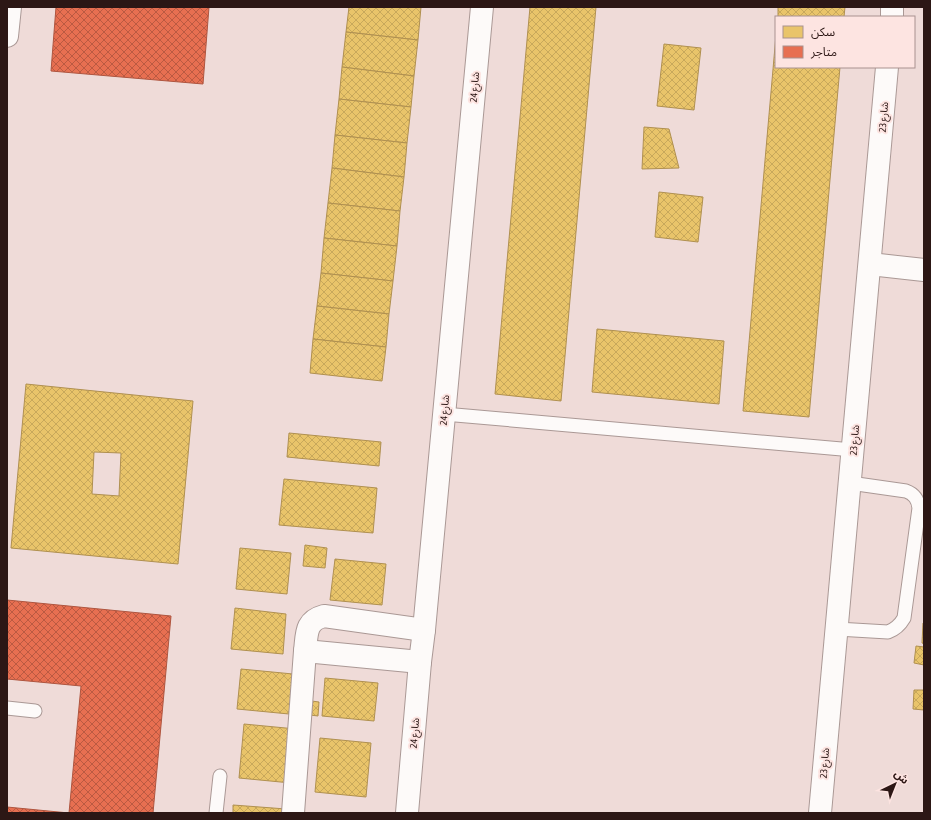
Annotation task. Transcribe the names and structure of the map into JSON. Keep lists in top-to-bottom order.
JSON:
{
  "streets": {
    "street": ["شارع 24", "شارع 23"]
  },
  "legend": ["سكن", "متاجر"],
  "north": "top right"
}
